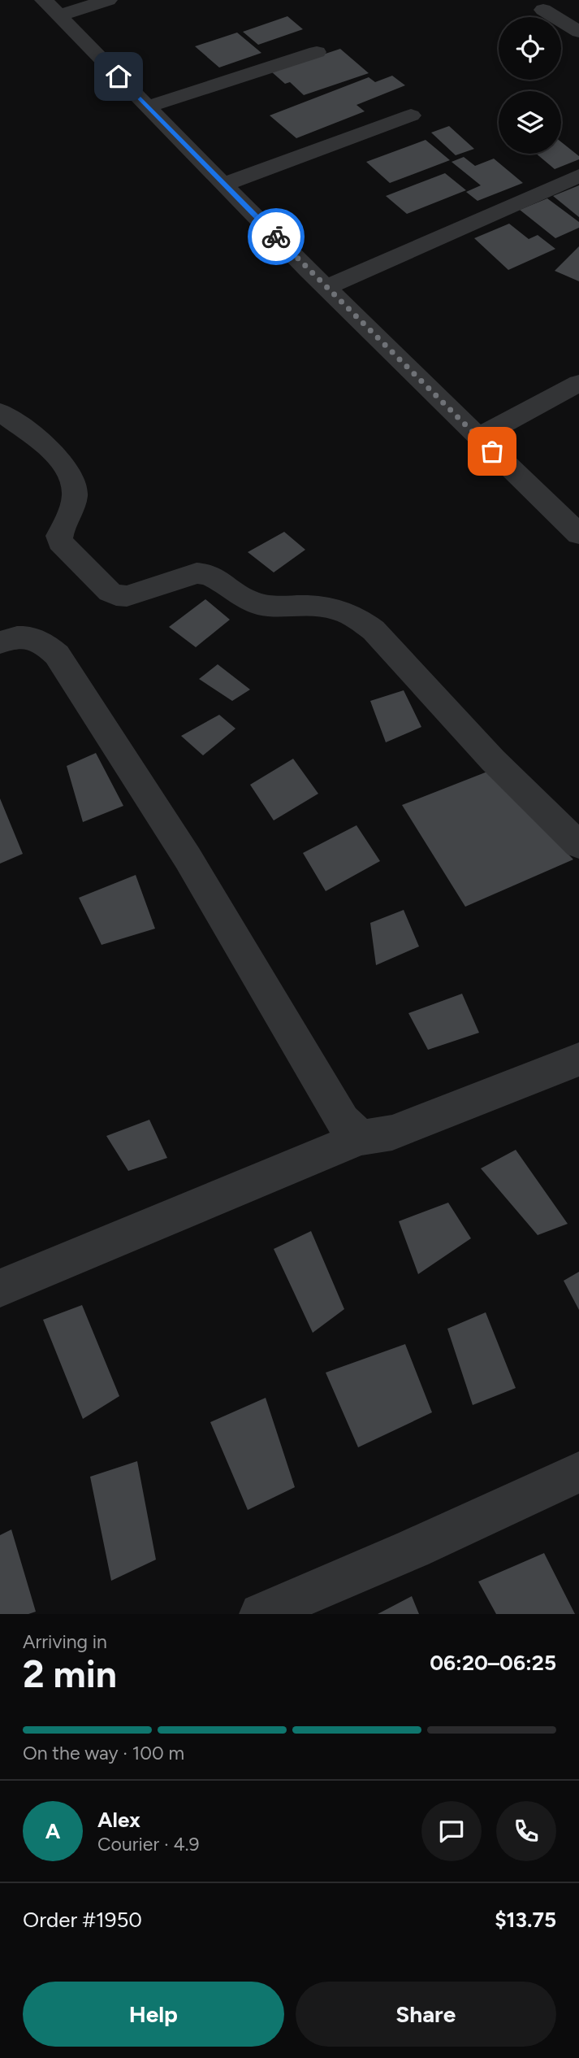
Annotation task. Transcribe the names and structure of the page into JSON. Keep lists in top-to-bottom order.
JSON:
{
  "page": {
    "heading": ["2 min", "Arriving in", "06:20–06:25"],
    "panel": [
      "Alex",
      "Courier · 4.9",
      "Order #1950",
      "$13.75"
    ],
    "bar": "On the way · 100 m",
    "round": "A",
    "buttons": ["Help", "Share"]
  }
}
